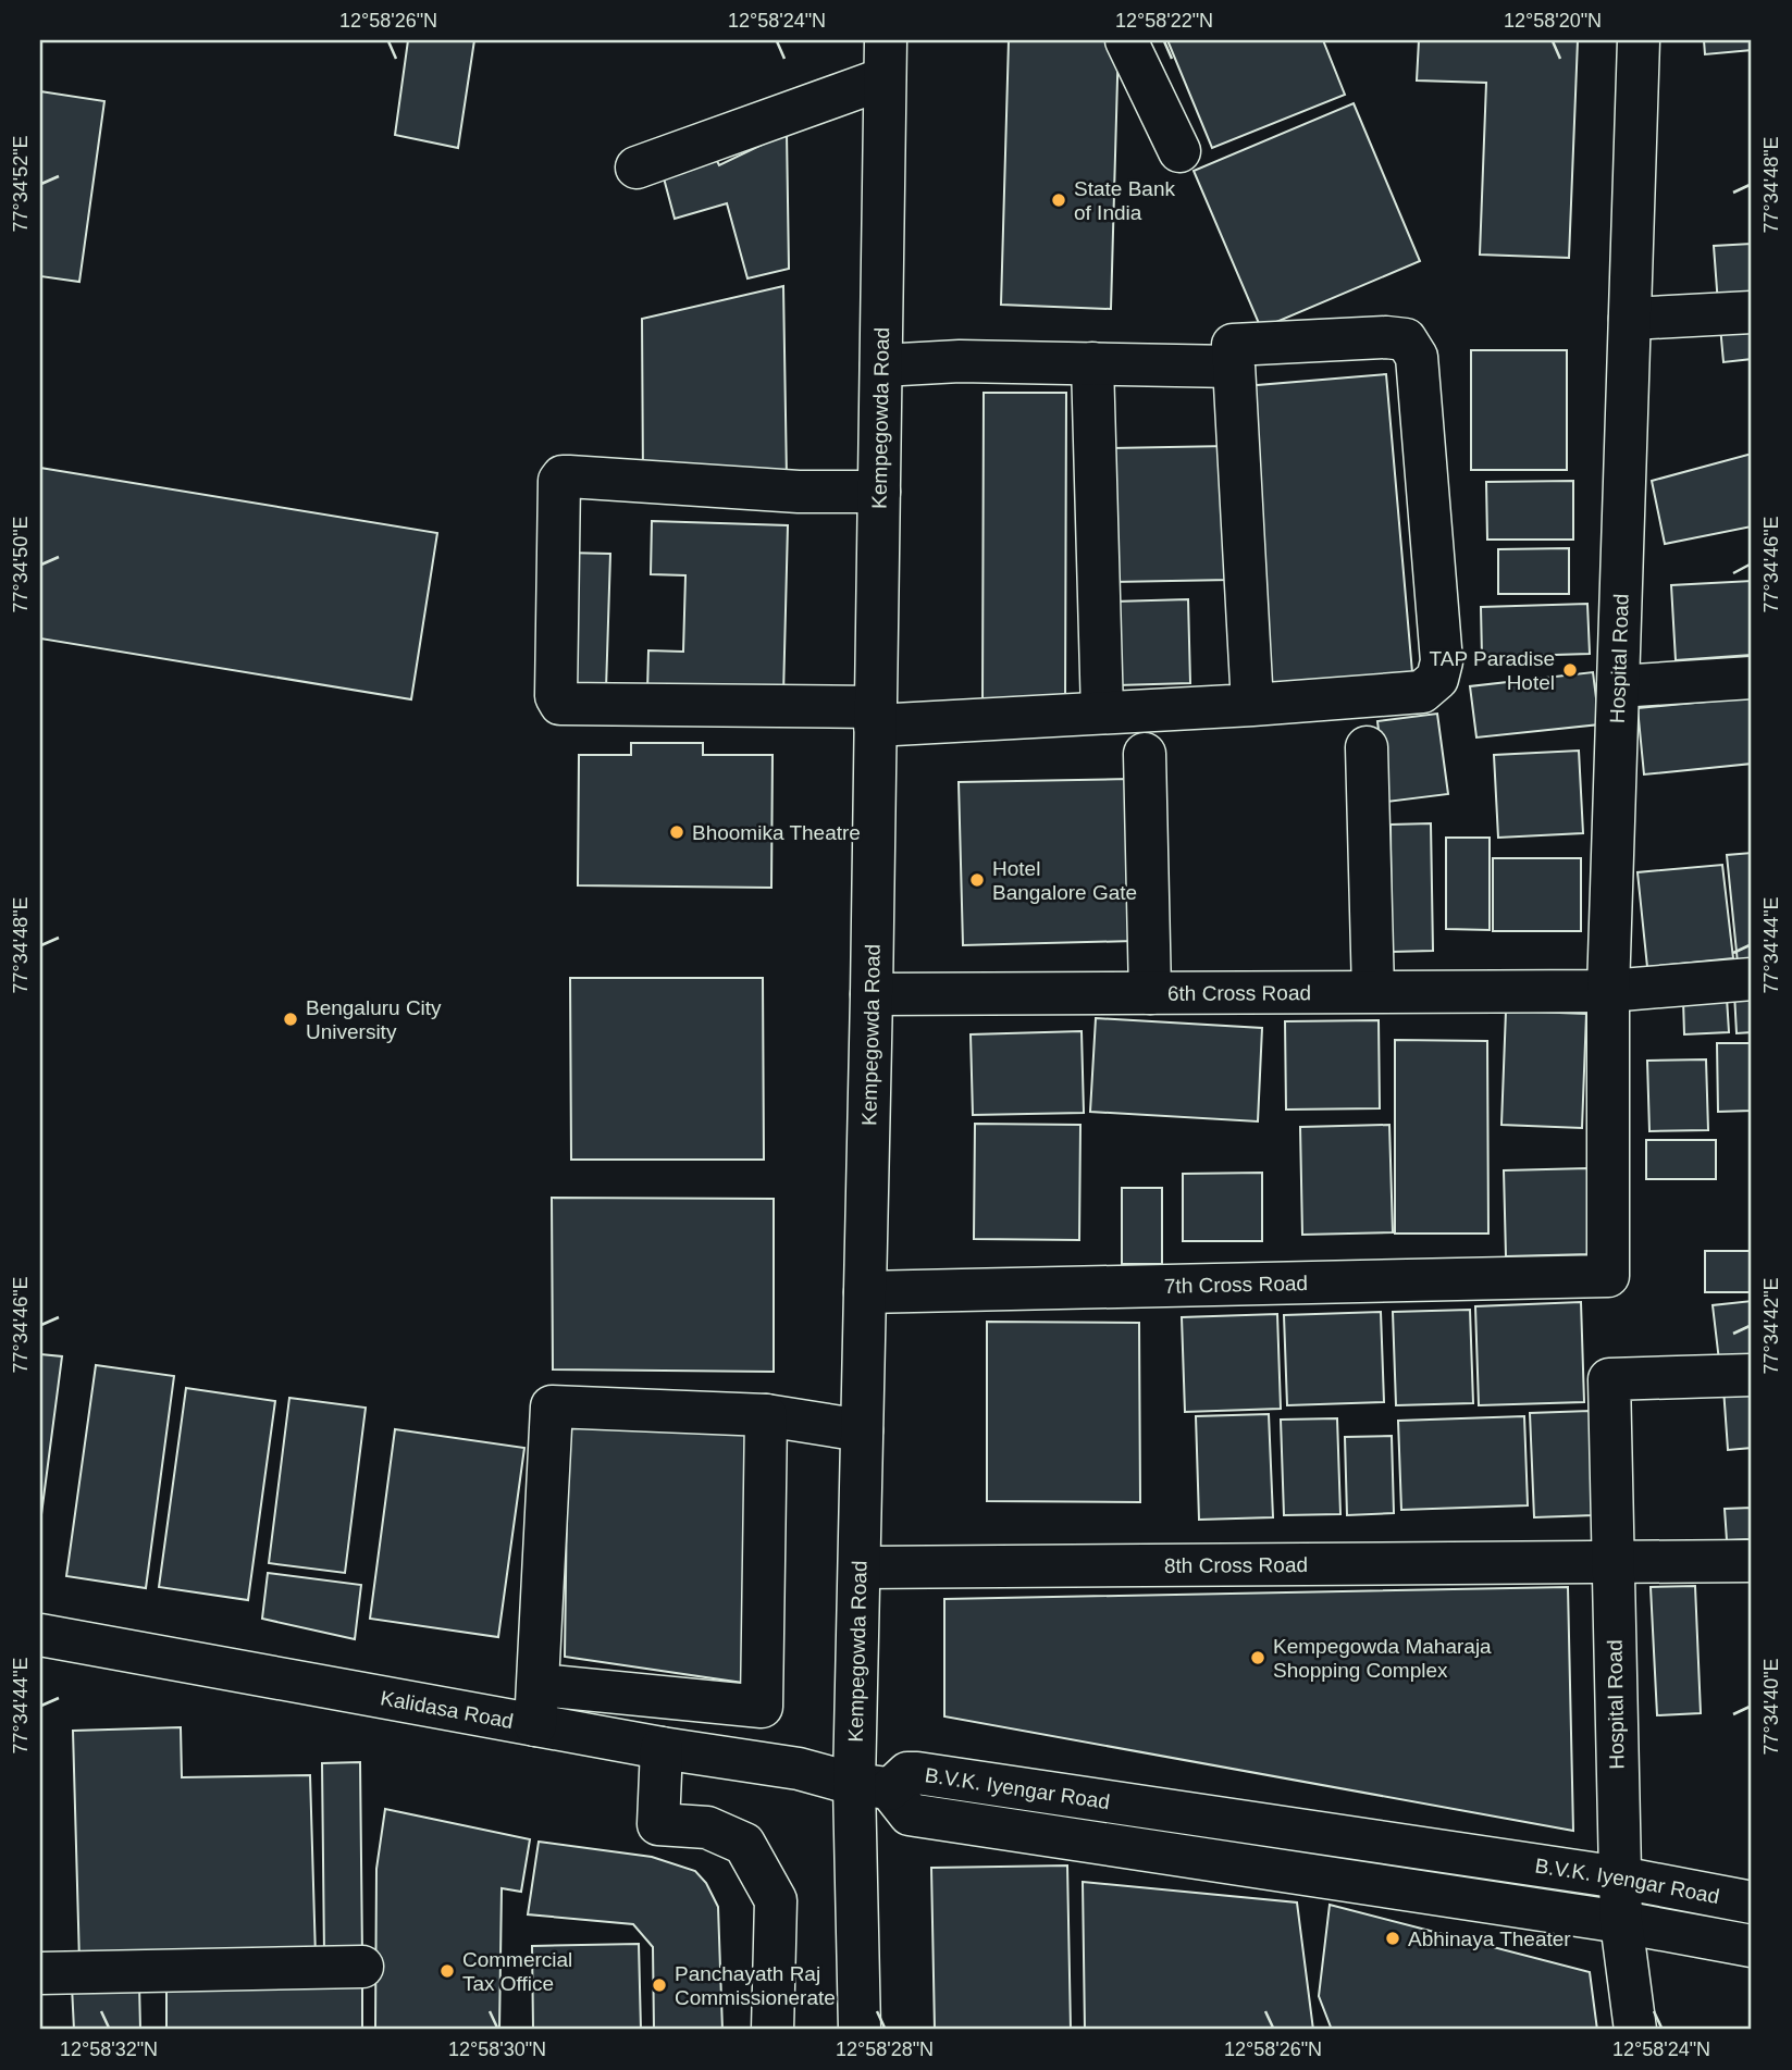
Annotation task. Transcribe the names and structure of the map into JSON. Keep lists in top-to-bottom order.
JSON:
{
  "streets": {
    "street": [
      "Kempegowda Road",
      "Hospital Road",
      "6th Cross Road",
      "7th Cross Road",
      "8th Cross Road",
      "Kalidasa Road",
      "B.V.K. Iyengar Road"
    ]
  },
  "crossings": [
    ["Kempegowda Road", "6th Cross Road"],
    ["Kempegowda Road", "7th Cross Road"],
    ["Kempegowda Road", "8th Cross Road"],
    ["Kempegowda Road", "Kalidasa Road"],
    ["Kempegowda Road", "B.V.K. Iyengar Road"],
    ["Hospital Road", "6th Cross Road"],
    ["Hospital Road", "7th Cross Road"],
    ["Hospital Road", "8th Cross Road"],
    ["Hospital Road", "B.V.K. Iyengar Road"],
    ["Kalidasa Road", "B.V.K. Iyengar Road"]
  ],
  "places": [
    "State Bank of India",
    "TAP Paradise Hotel",
    "Bhoomika Theatre",
    "Hotel Bangalore Gate",
    "Bengaluru City University",
    "Kempegowda Maharaja Shopping Complex",
    "Abhinaya Theater",
    "Commercial Tax Office",
    "Panchayath Raj Commissionerate"
  ],
  "coordinates": [
    "12°58'26\"N",
    "12°58'24\"N",
    "12°58'22\"N",
    "12°58'20\"N",
    "77°34'52\"E",
    "77°34'48\"E",
    "77°34'50\"E",
    "77°34'46\"E",
    "77°34'44\"E",
    "77°34'42\"E",
    "77°34'40\"E",
    "12°58'32\"N",
    "12°58'30\"N",
    "12°58'28\"N"
  ]
}
